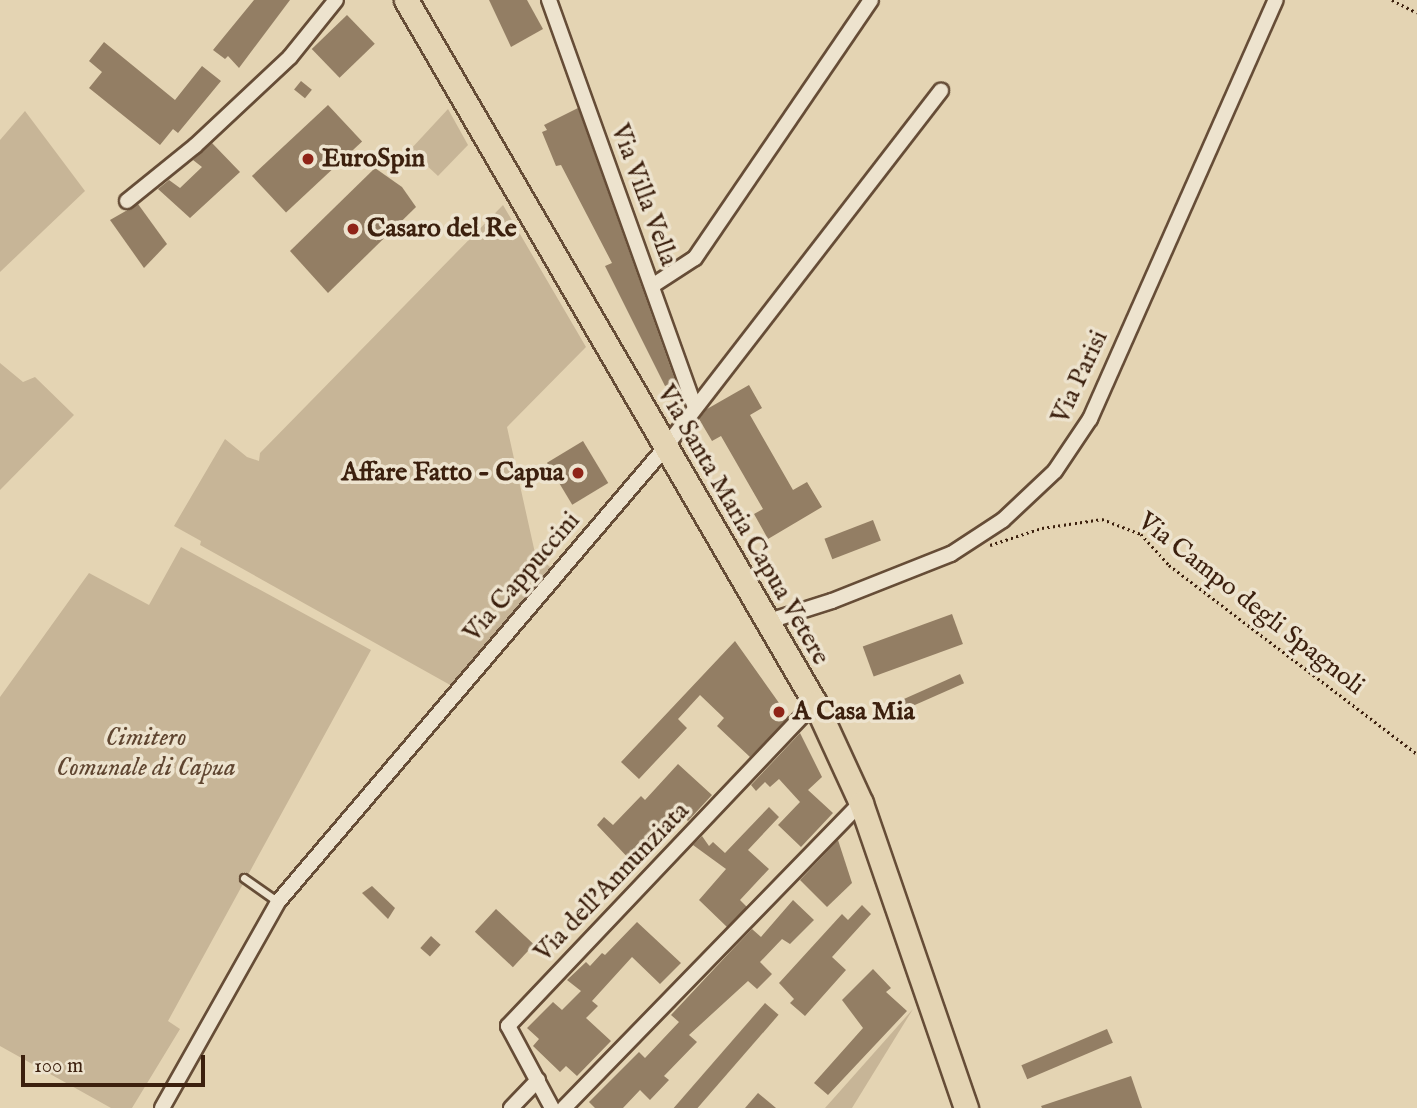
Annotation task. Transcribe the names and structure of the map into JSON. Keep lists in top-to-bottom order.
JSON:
{
  "streets": {
    "main road": ["Via Santa Maria Capua Vetere"],
    "street": [
      "Via Villa Vella",
      "Via Parisi",
      "Via Cappuccini",
      "Via dell'Annunziata"
    ],
    "path": ["Via Campo degli Spagnoli"]
  },
  "crossings": [
    ["Via Villa Vella", "Via Cappuccini"],
    ["Via Parisi", "Via Santa Maria Capua Vetere"],
    ["Via Parisi", "Via Campo degli Spagnoli"],
    ["Via Santa Maria Capua Vetere", "Via Cappuccini"],
    ["Via Santa Maria Capua Vetere", "Via dell'Annunziata"]
  ],
  "parks": ["Cimitero Comunale di Capua"],
  "places": [
    "EuroSpin",
    "Casaro del Re",
    "Affare Fatto - Capua",
    "A Casa Mia"
  ],
  "scale_bar": "100 m"
}
